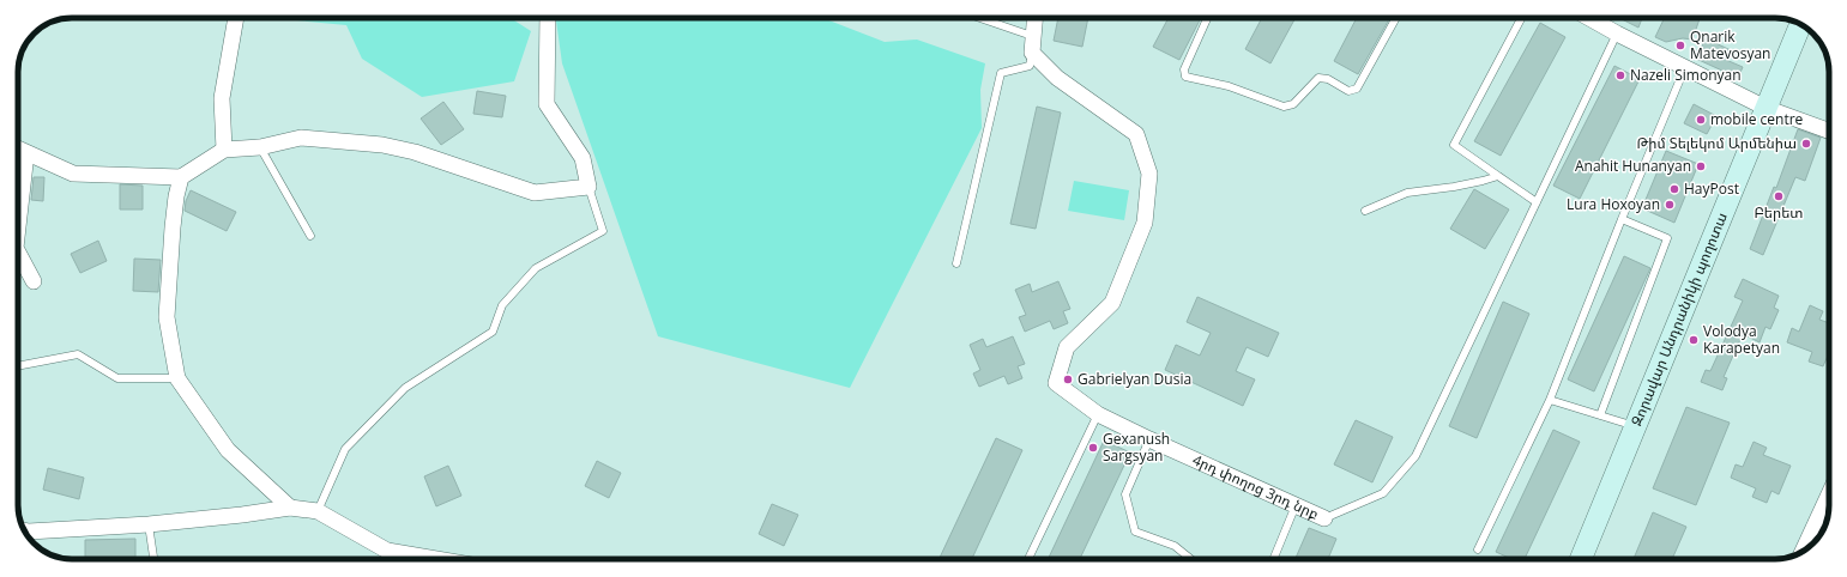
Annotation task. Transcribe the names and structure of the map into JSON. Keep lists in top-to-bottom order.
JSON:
{
  "streets": {
    "main road": ["Զորավար Անդրանիկի պողոտա"],
    "street": ["4րդ փողոց 3րդ նրբ"]
  },
  "places": [
    "Qnarik Matevosyan",
    "Nazeli Simonyan",
    "mobile centre",
    "Թիմ Տելեկոմ Արմենիա",
    "Anahit Hunanyan",
    "HayPost",
    "Բերետ",
    "Lura Hoxoyan",
    "Volodya Karapetyan",
    "Gabrielyan Dusia",
    "Gexanush Sargsyan"
  ]
}
